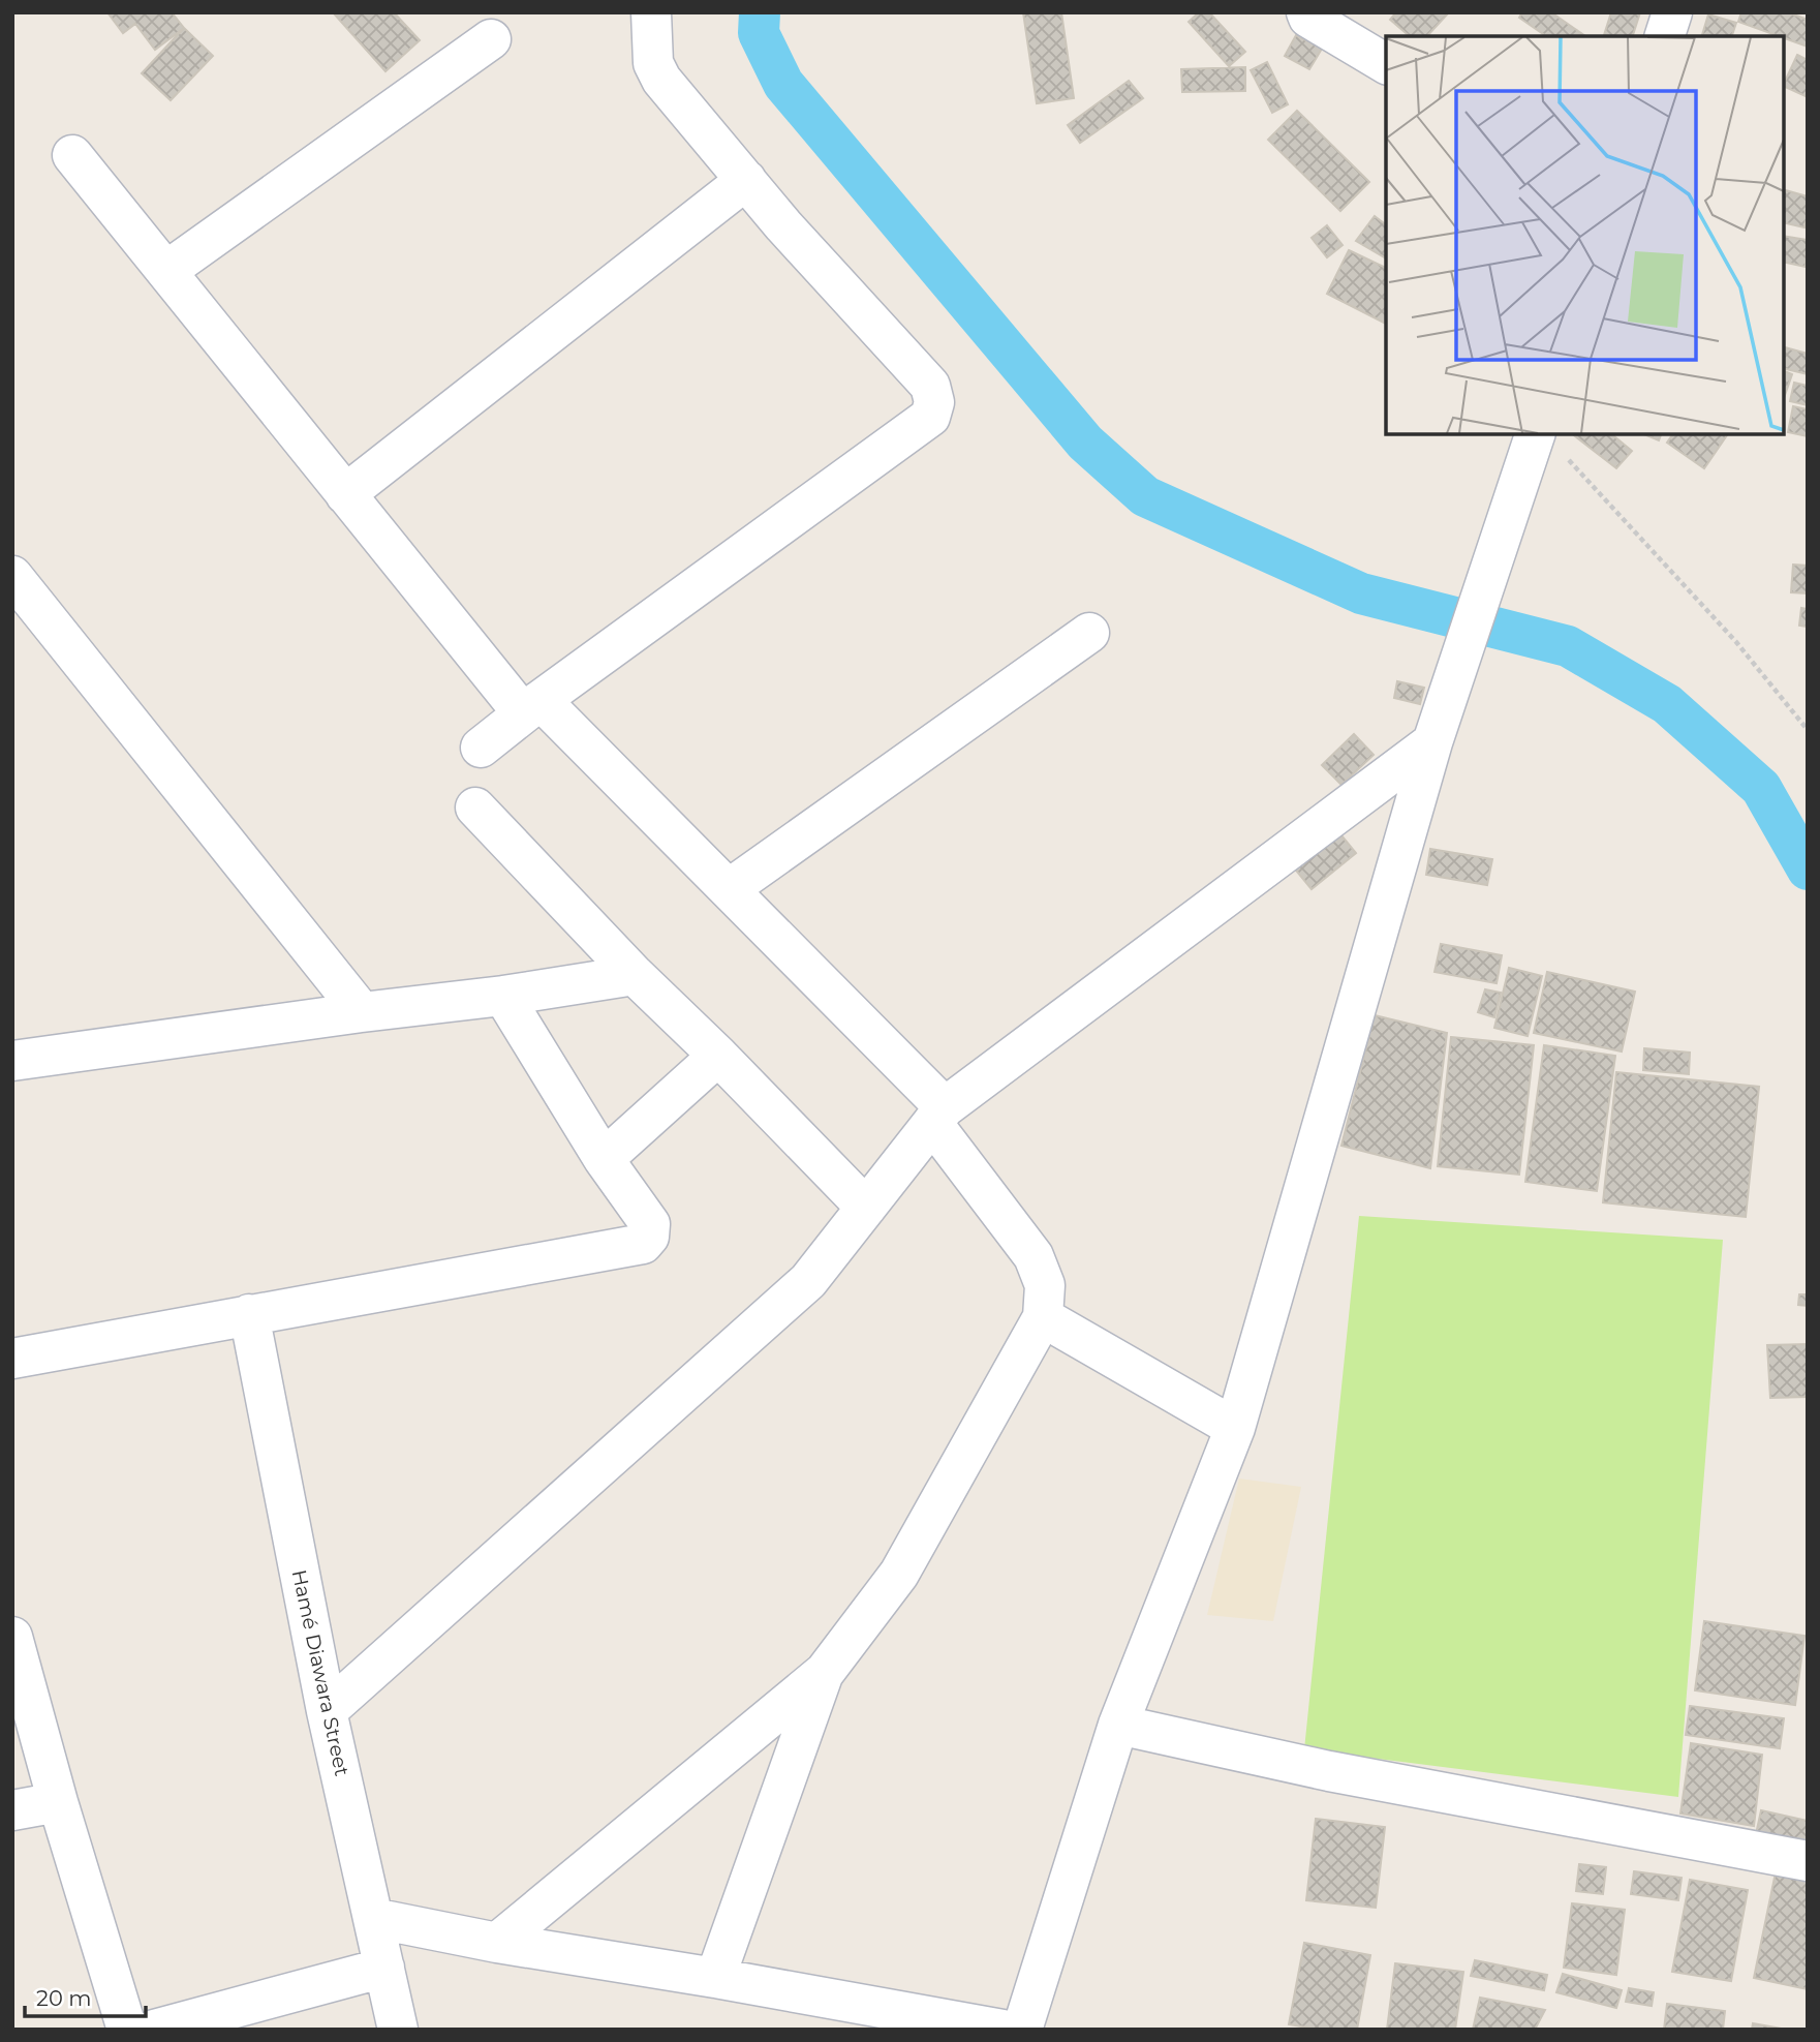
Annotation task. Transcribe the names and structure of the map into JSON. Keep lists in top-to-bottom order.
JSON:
{
  "streets": {
    "street": ["Hamé Diawara Street"]
  },
  "scale_bar": "20 m"
}
